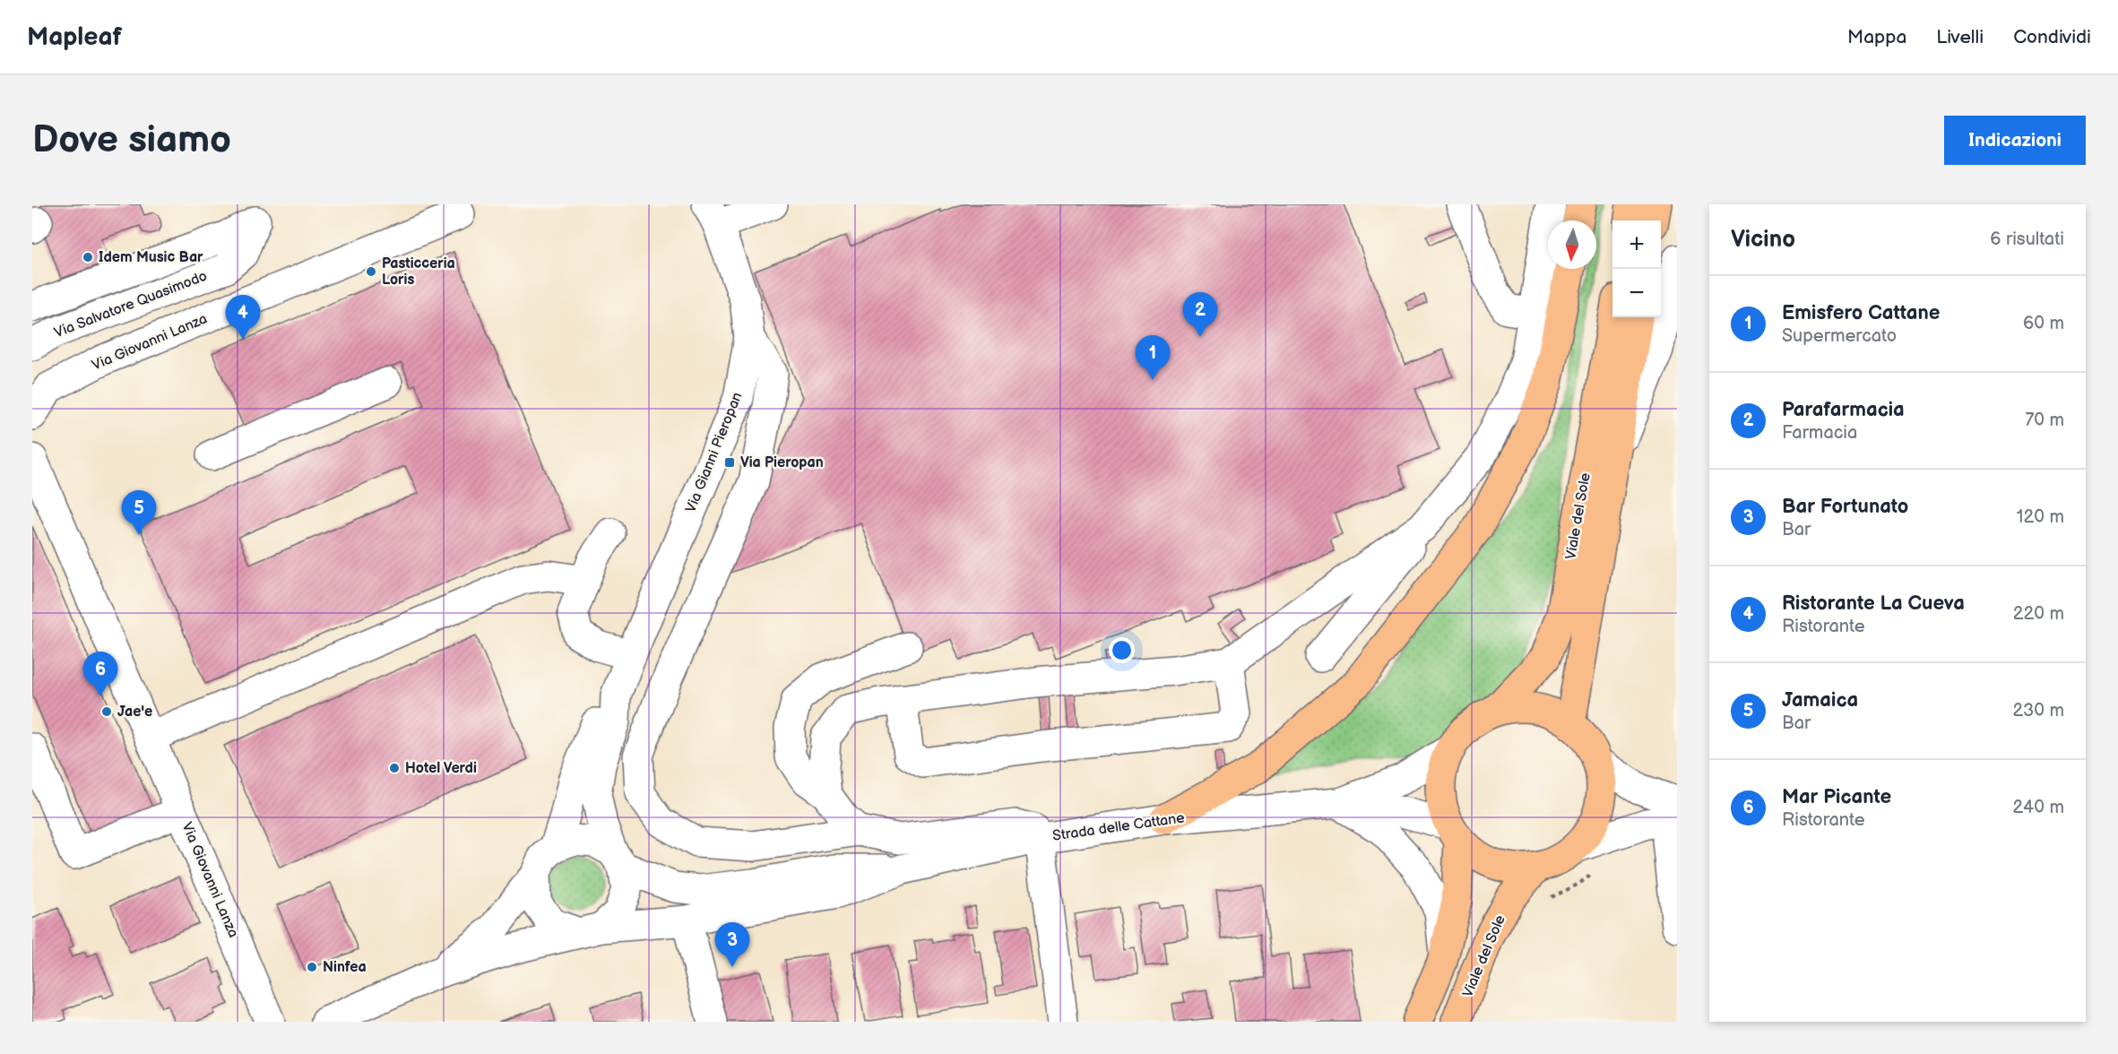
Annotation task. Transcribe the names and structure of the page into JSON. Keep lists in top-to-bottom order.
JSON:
{
  "streets": {
    "main road": ["Viale del Sole"],
    "street": [
      "Via Salvatore Quasimodo",
      "Via Giovanni Lanza",
      "Via Gianni Pieropan",
      "Strada delle Cattane"
    ]
  },
  "crossings": [
    ["Via Gianni Pieropan", "Strada delle Cattane"],
    ["Viale del Sole", "Strada delle Cattane"]
  ],
  "places": {
    "other": [
      "Idem Music Bar",
      "Pasticceria Loris",
      "Jae'e",
      "Hotel Verdi",
      "Ninfea"
    ],
    "transit": ["Via Pieropan"]
  },
  "north": "bottom",
  "page": {
    "header": "Mapleaf",
    "nav": ["Mappa", "Livelli", "Condividi"],
    "buttons": "Indicazioni",
    "title": "Dove siamo",
    "heading": ["Vicino", "6 risultati"],
    "map_buttons": ["+", "−"],
    "list": [
      {
        "mark": "1",
        "name": "Emisfero Cattane",
        "note": "Supermercato",
        "value": "60 m"
      },
      {
        "mark": "2",
        "name": "Parafarmacia",
        "note": "Farmacia",
        "value": "70 m"
      },
      {
        "mark": "3",
        "name": "Bar Fortunato",
        "note": "Bar",
        "value": "120 m"
      },
      {
        "mark": "4",
        "name": "Ristorante La Cueva",
        "note": "Ristorante",
        "value": "220 m"
      },
      {
        "mark": "5",
        "name": "Jamaica",
        "note": "Bar",
        "value": "230 m"
      },
      {
        "mark": "6",
        "name": "Mar Picante",
        "note": "Ristorante",
        "value": "240 m"
      }
    ],
    "pins": [
      "2",
      "4",
      "1",
      "5",
      "6",
      "3"
    ]
  }
}
